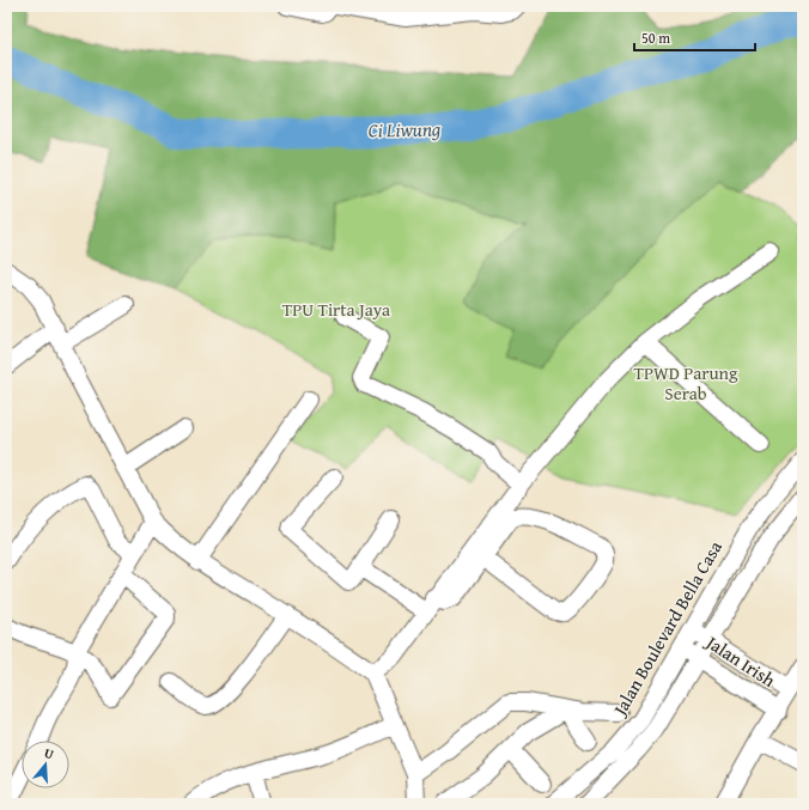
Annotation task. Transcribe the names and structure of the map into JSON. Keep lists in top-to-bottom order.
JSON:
{
  "streets": {
    "street": ["Jalan Boulevard Bella Casa", "Jalan Irish"]
  },
  "crossings": [
    ["Jalan Boulevard Bella Casa", "Jalan Irish"]
  ],
  "water": ["Ci Liwung"],
  "parks": ["TPU Tirta Jaya", "TPWD Parung Serab"],
  "scale_bar": "50 m",
  "north": "top"
}
